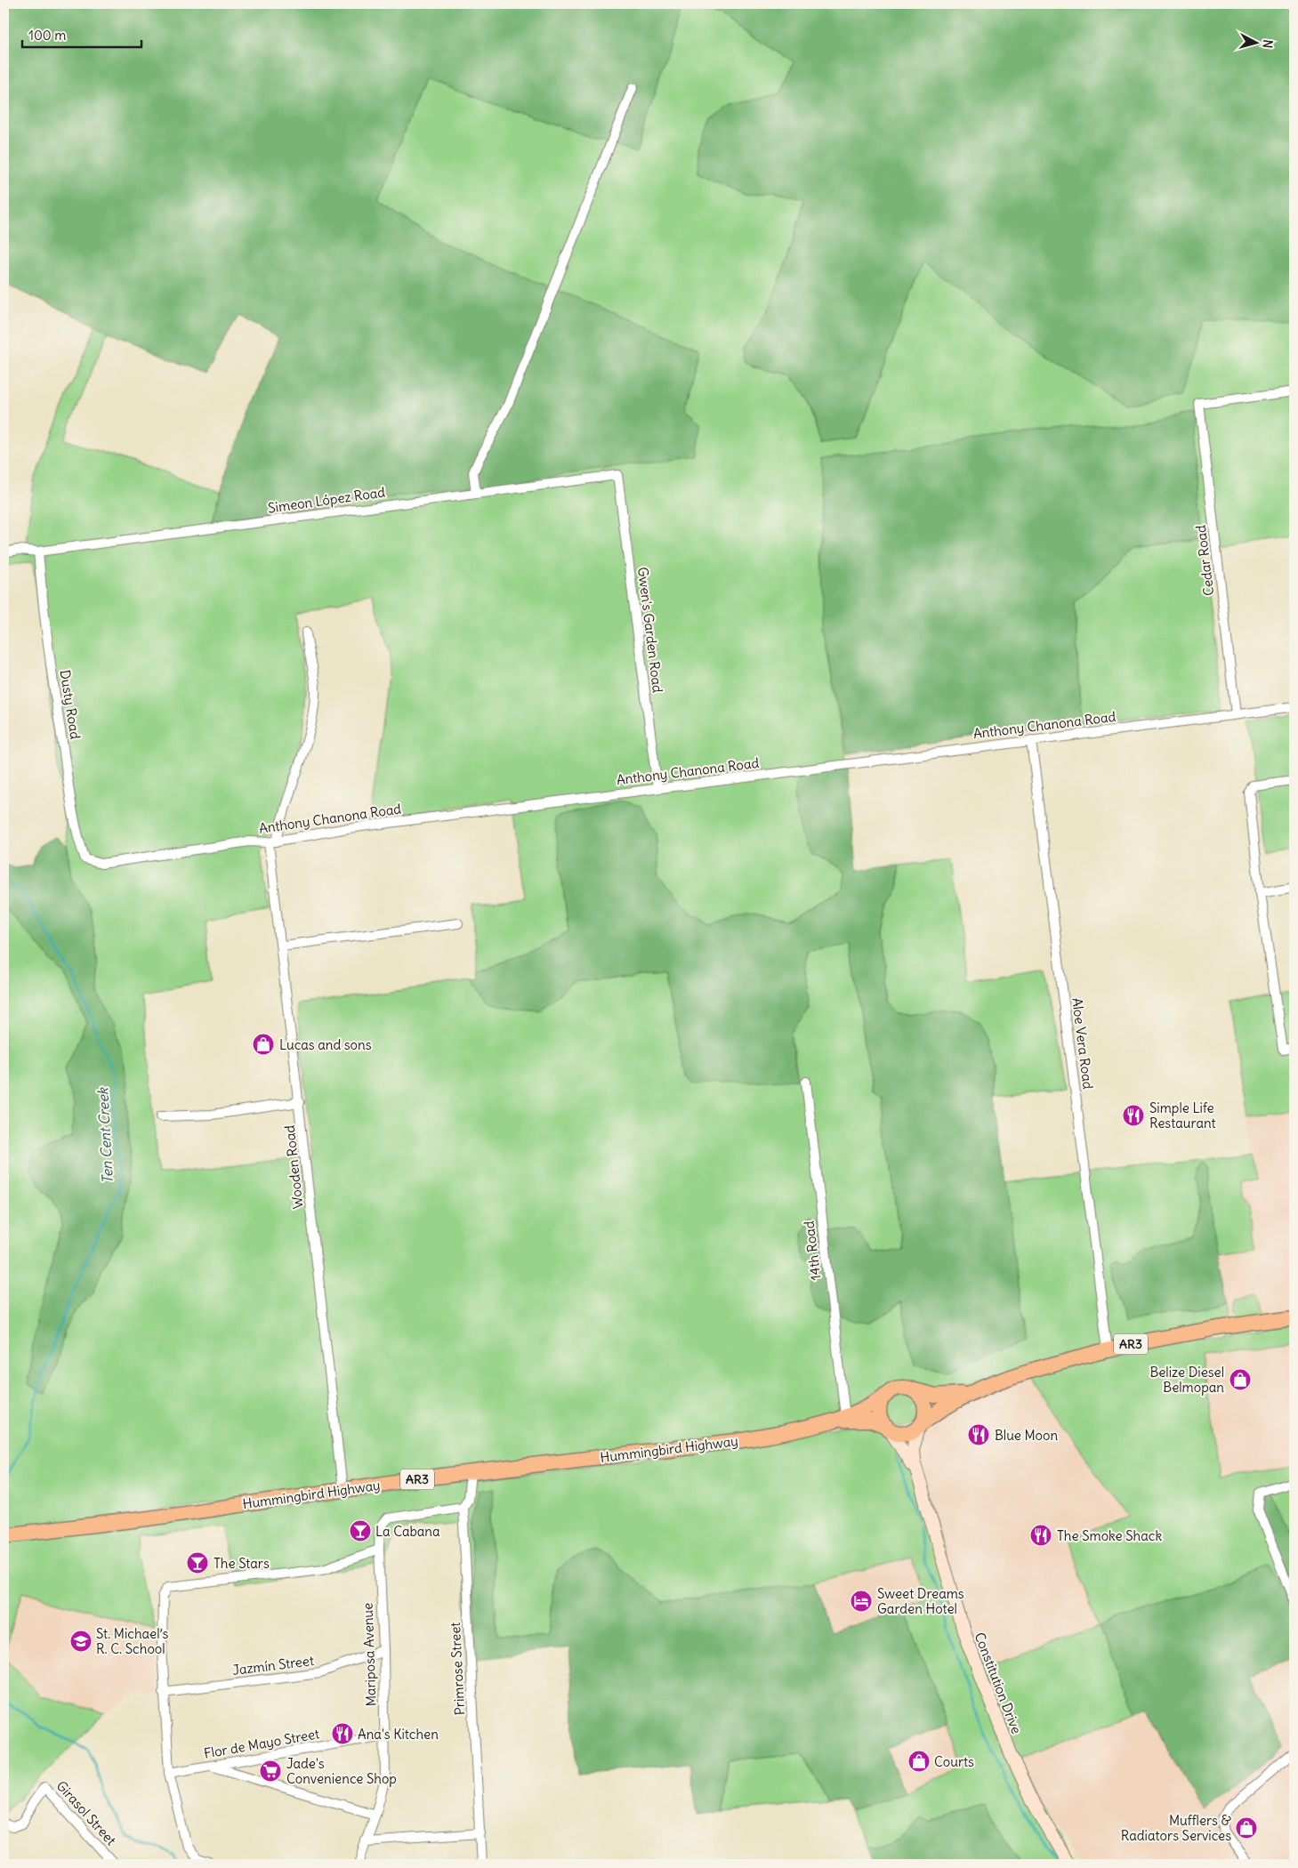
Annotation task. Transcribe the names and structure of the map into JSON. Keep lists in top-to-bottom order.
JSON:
{
  "streets": {
    "main road": ["AR3", "Hummingbird Highway", "Constitution Drive"],
    "street": [
      "Simeon López Road",
      "Cedar Road",
      "Gwen's Garden Road",
      "Dusty Road",
      "Anthony Chanona Road",
      "Aloe Vera Road",
      "Wooden Road",
      "14th Road",
      "Mariposa Avenue",
      "Jazmín Street",
      "Primrose Street",
      "Flor de Mayo Street",
      "Girasol Street"
    ]
  },
  "crossings": [
    ["Simeon López Road", "Gwen's Garden Road"],
    ["Simeon López Road", "Dusty Road"],
    ["Cedar Road", "Anthony Chanona Road"],
    ["Gwen's Garden Road", "Anthony Chanona Road"],
    ["Dusty Road", "Anthony Chanona Road"],
    ["Anthony Chanona Road", "Aloe Vera Road"],
    ["Anthony Chanona Road", "Wooden Road"],
    ["Aloe Vera Road", "AR3"],
    ["Wooden Road", "Hummingbird Highway"],
    ["14th Road", "Hummingbird Highway"],
    ["AR3", "Hummingbird Highway"],
    ["AR3", "Constitution Drive"],
    ["Hummingbird Highway", "Primrose Street"],
    ["Hummingbird Highway", "Constitution Drive"],
    ["Mariposa Avenue", "Jazmín Street"],
    ["Mariposa Avenue", "Primrose Street"],
    ["Mariposa Avenue", "Flor de Mayo Street"]
  ],
  "water": ["Ten Cent Creek"],
  "places": {
    "shop": [
      "Lucas and sons",
      "Belize Diesel Belmopan",
      "Courts",
      "Mufflers & Radiators Services"
    ],
    "restaurant": [
      "Simple Life Restaurant",
      "Blue Moon",
      "The Smoke Shack",
      "Ana's Kitchen"
    ],
    "bar": ["La Cabana", "The Stars"],
    "hotel": ["Sweet Dreams Garden Hotel"],
    "school or university": ["St. Michael’s R. C. School"],
    "supermarket": ["Jade's Convenience Shop"]
  },
  "scale_bar": "100 m",
  "north": "right"
}
